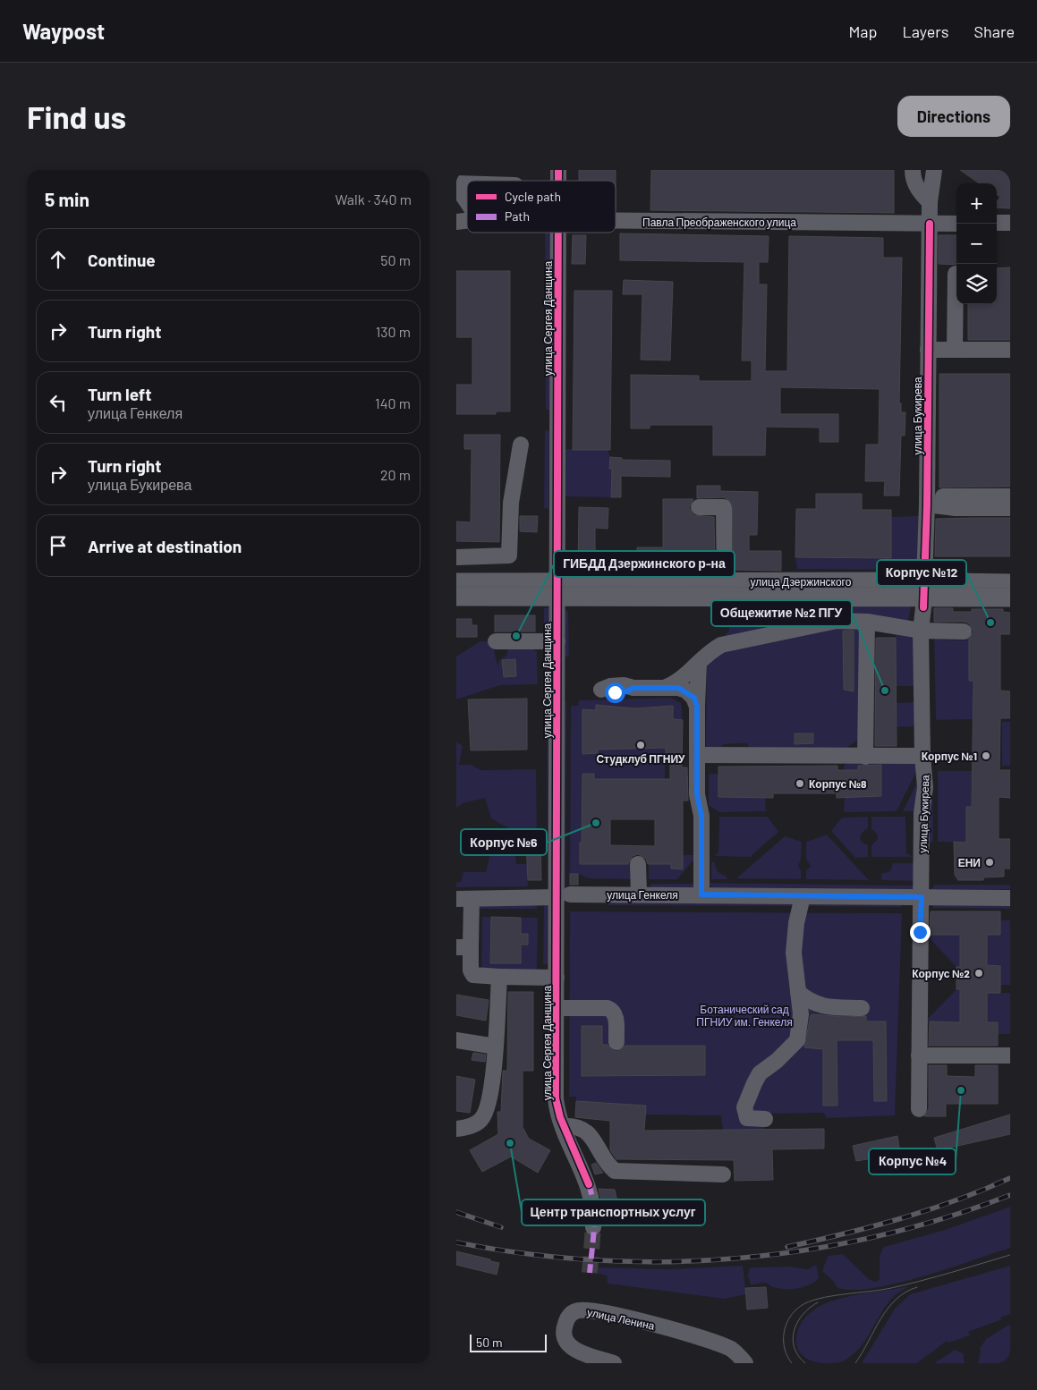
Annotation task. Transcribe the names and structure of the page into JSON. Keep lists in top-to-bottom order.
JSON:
{
  "streets": {
    "main road": ["улица Дзержинского"],
    "street": [
      "Павла Преображенского улица",
      "улица Сергея Данщина",
      "улица Букирева",
      "улица Генкеля",
      "улица Ленина"
    ]
  },
  "crossings": [
    ["Павла Преображенского улица", "улица Букирева"],
    ["улица Сергея Данщина", "улица Дзержинского"],
    ["улица Сергея Данщина", "улица Генкеля"],
    ["улица Букирева", "улица Дзержинского"],
    ["улица Букирева", "улица Генкеля"]
  ],
  "parks": ["Ботанический сад ПГНИУ им. Генкеля"],
  "places": [
    "Корпус №12",
    "ГИБДД Дзержинского р-на",
    "Общежитие №2 ПГУ",
    "Студклуб ПГНИУ",
    "Корпус №1",
    "Корпус №8",
    "Корпус №6",
    "ЕНИ",
    "Корпус №2",
    "Корпус №4",
    "Центр транспортных услуг"
  ],
  "legend": ["Cycle path", "Path"],
  "scale_bar": "50 m",
  "page": {
    "header": "Waypost",
    "nav": ["Map", "Layers", "Share"],
    "buttons": "Directions",
    "title": "Find us",
    "heading": ["5 min", "Walk · 340 m"],
    "map_buttons": ["+", "−"],
    "list": [
      ["Continue", "50 m"],
      ["Turn right", "130 m"],
      ["Turn left", "улица Генкеля", "140 m"],
      ["Turn right", "улица Букирева", "20 m"],
      "Arrive at destination"
    ],
    "scale": "50 m"
  }
}
